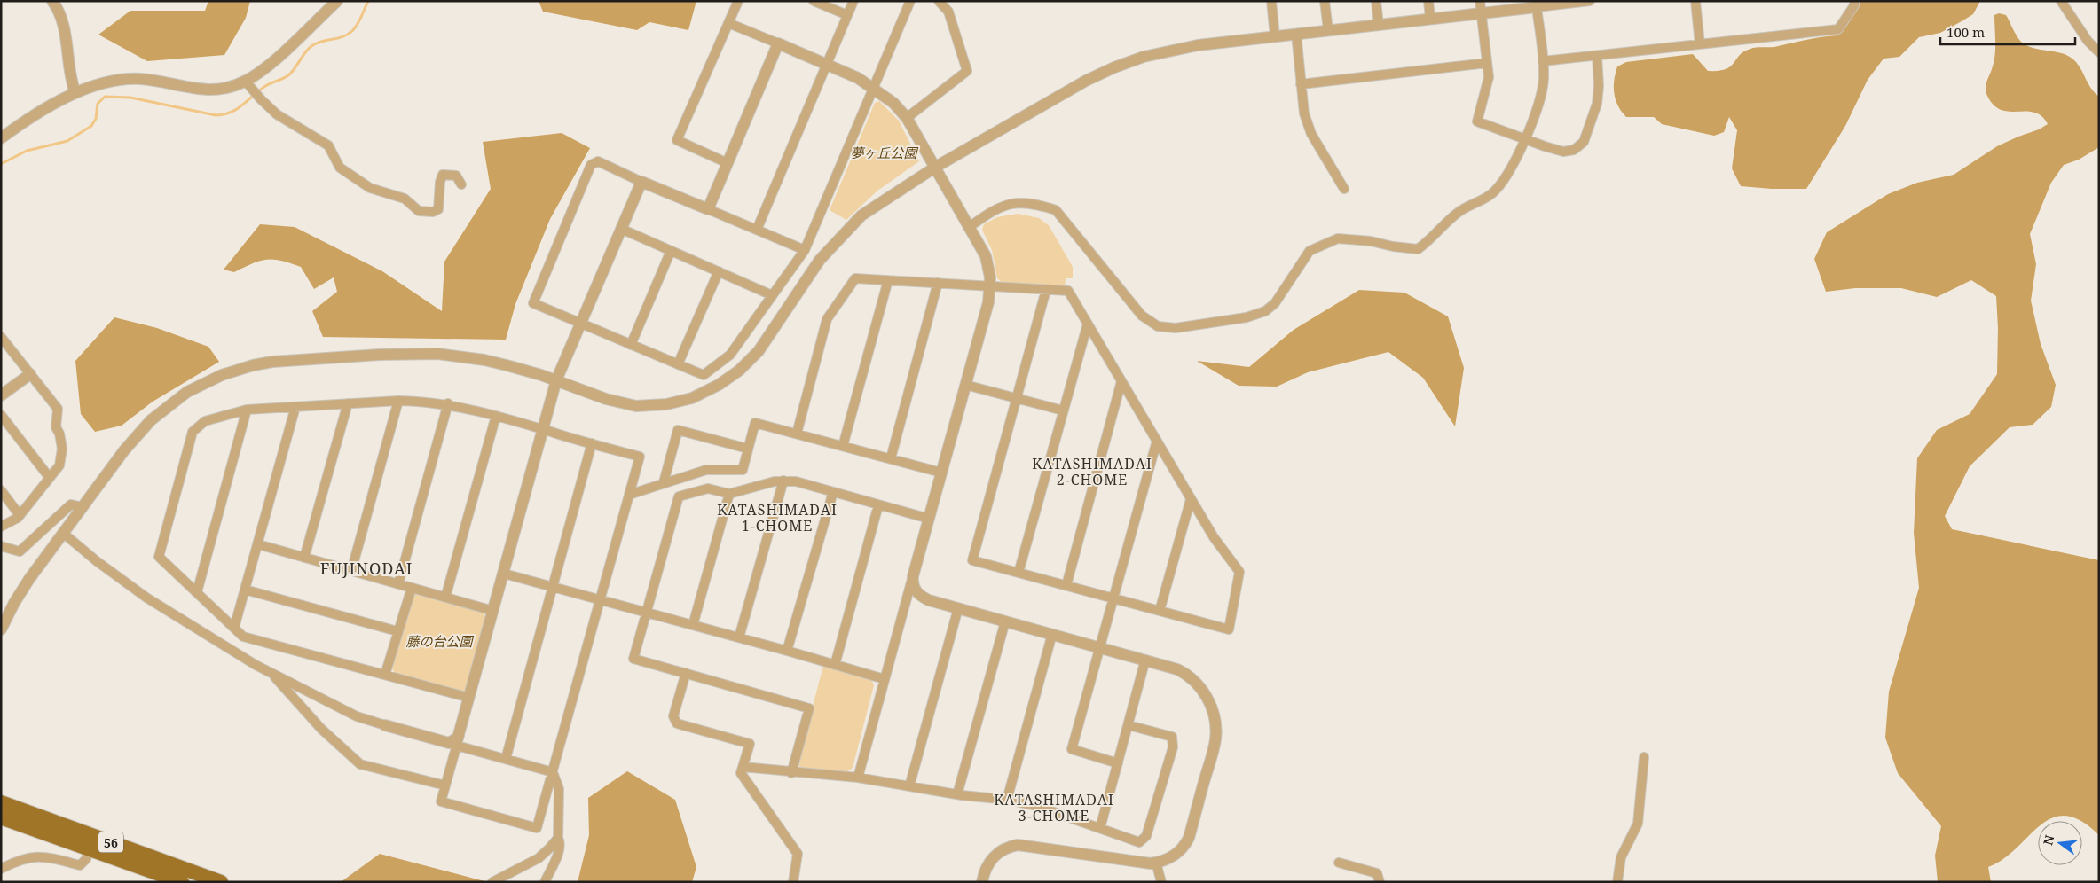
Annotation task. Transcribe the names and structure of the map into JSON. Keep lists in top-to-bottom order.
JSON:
{
  "streets": {
    "main road": ["56"]
  },
  "districts": [
    "KATASHIMADAI 2-CHOME",
    "KATASHIMADAI 1-CHOME",
    "FUJINODAI",
    "KATASHIMADAI 3-CHOME"
  ],
  "parks": ["夢ヶ丘公園", "藤の台公園"],
  "scale_bar": "100 m",
  "north": "left"
}
